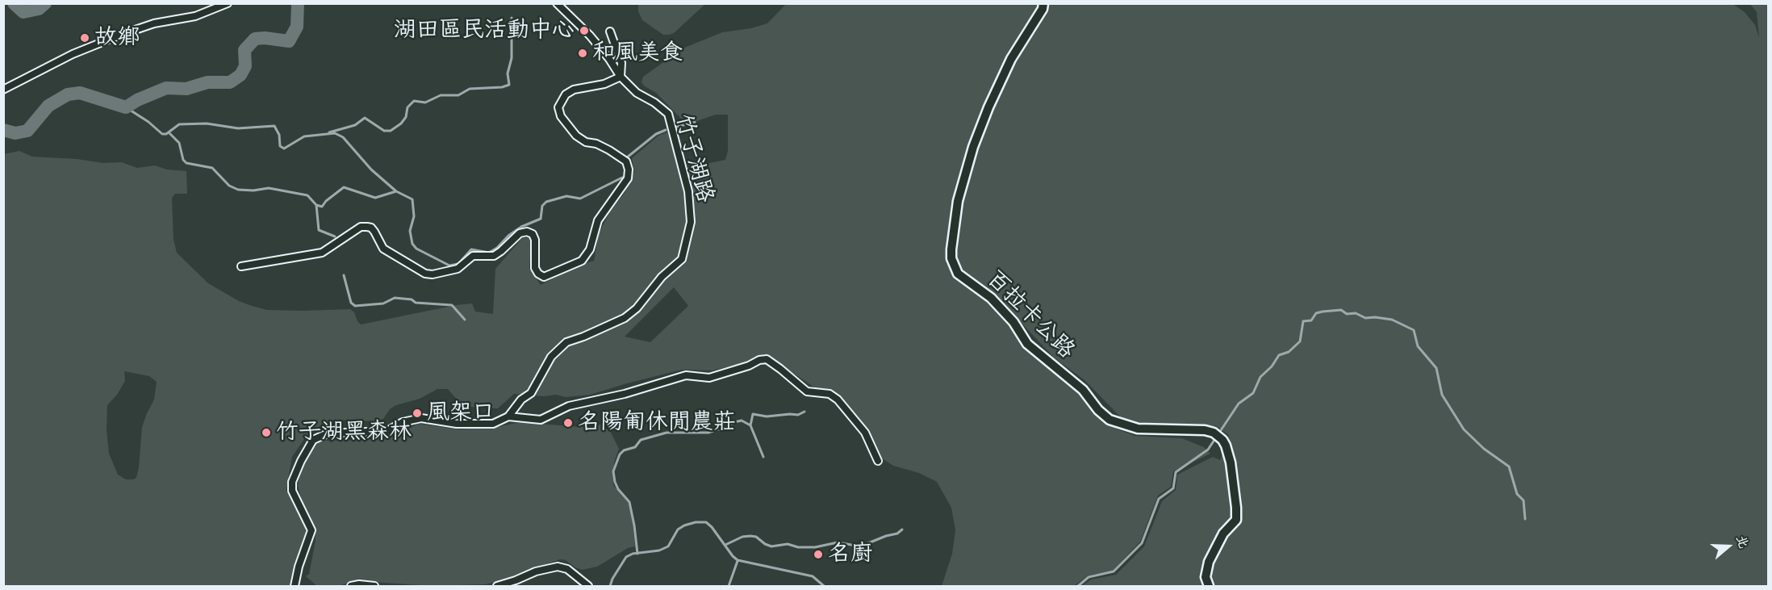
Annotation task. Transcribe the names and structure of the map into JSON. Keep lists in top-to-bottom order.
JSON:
{
  "streets": {
    "main road": ["百拉卡公路"],
    "street": ["竹子湖路"]
  },
  "places": [
    "湖田區民活動中心",
    "故鄉",
    "和風美食",
    "風架口",
    "名陽匍休閒農莊",
    "竹子湖黑森林",
    "名廚"
  ],
  "north": "right"
}
